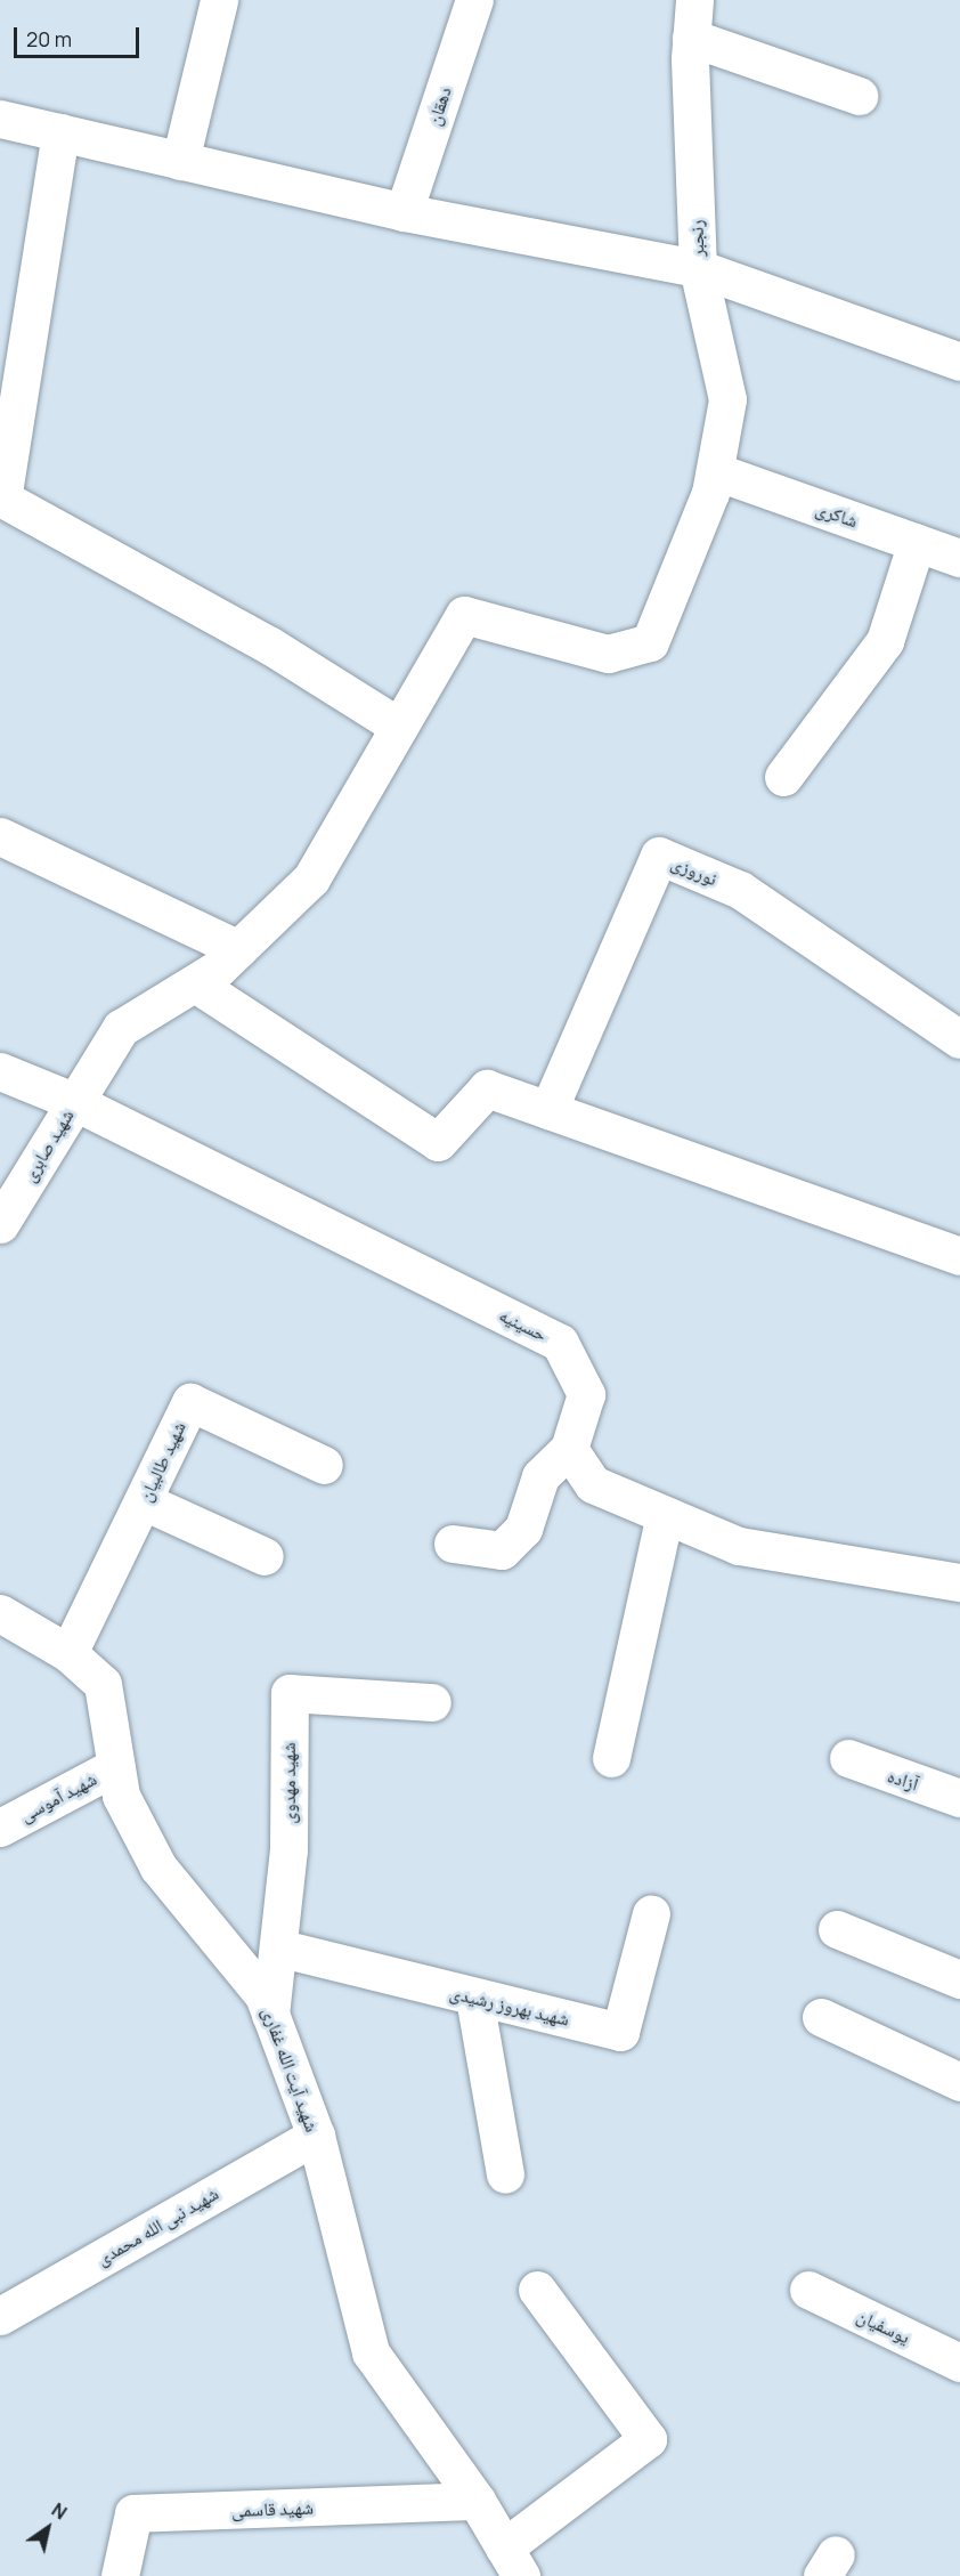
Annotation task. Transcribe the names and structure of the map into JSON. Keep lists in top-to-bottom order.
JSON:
{
  "streets": {
    "street": [
      "دهقان",
      "رنجبر",
      "شاکری",
      "نوروزی",
      "شهید صابری",
      "حسینیه",
      "شهید طالبیان",
      "آزاده",
      "شهید مهدوی",
      "شهید آموسی",
      "شهید بهروز رشیدی",
      "شهید آیت الله غفاری",
      "شهید نبی الله محمدی",
      "یوسفیان",
      "شهید قاسمی"
    ]
  },
  "crossings": [
    ["رنجبر", "شاکری"],
    ["رنجبر", "شهید صابری"],
    ["شهید صابری", "حسینیه"],
    ["شهید طالبیان", "شهید آیت الله غفاری"],
    ["شهید مهدوی", "شهید بهروز رشیدی"],
    ["شهید مهدوی", "شهید آیت الله غفاری"],
    ["شهید آموسی", "شهید آیت الله غفاری"],
    ["شهید آیت الله غفاری", "شهید نبی الله محمدی"],
    ["شهید آیت الله غفاری", "شهید قاسمی"]
  ],
  "scale_bar": "20 m",
  "north": "top right"
}
